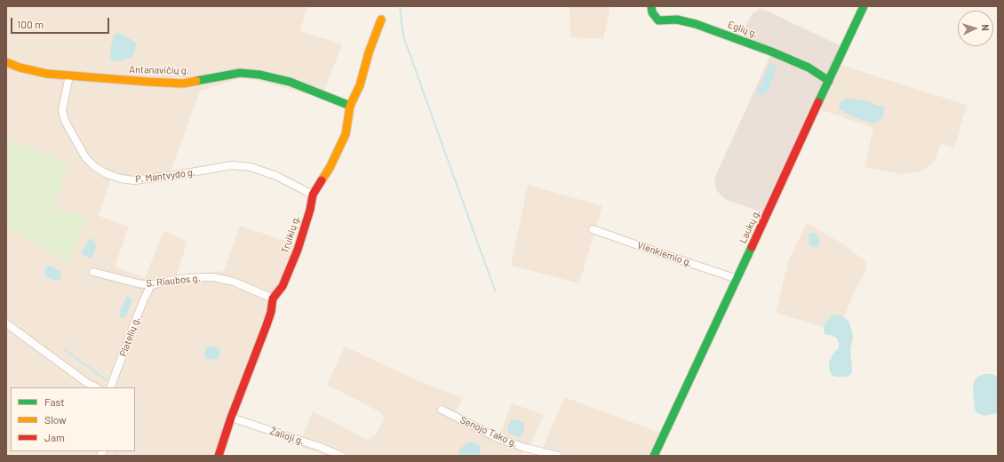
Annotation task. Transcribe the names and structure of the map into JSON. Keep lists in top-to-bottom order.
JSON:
{
  "streets": {
    "street": [
      "Eglių g.",
      "Antanavičių g.",
      "P. Mantvydo g.",
      "Laukų g.",
      "Truikių g.",
      "Vienkiemio g.",
      "S. Riaubos g.",
      "Platelių g.",
      "Senojo Tako g.",
      "Žalioji g."
    ]
  },
  "crossings": [
    ["Eglių g.", "Laukų g."],
    ["Antanavičių g.", "P. Mantvydo g."],
    ["Antanavičių g.", "Truikių g."],
    ["P. Mantvydo g.", "Truikių g."],
    ["Laukų g.", "Vienkiemio g."],
    ["Truikių g.", "S. Riaubos g."],
    ["Truikių g.", "Žalioji g."],
    ["S. Riaubos g.", "Platelių g."]
  ],
  "legend": ["Fast", "Slow", "Jam"],
  "scale_bar": "100 m",
  "north": "right"
}
